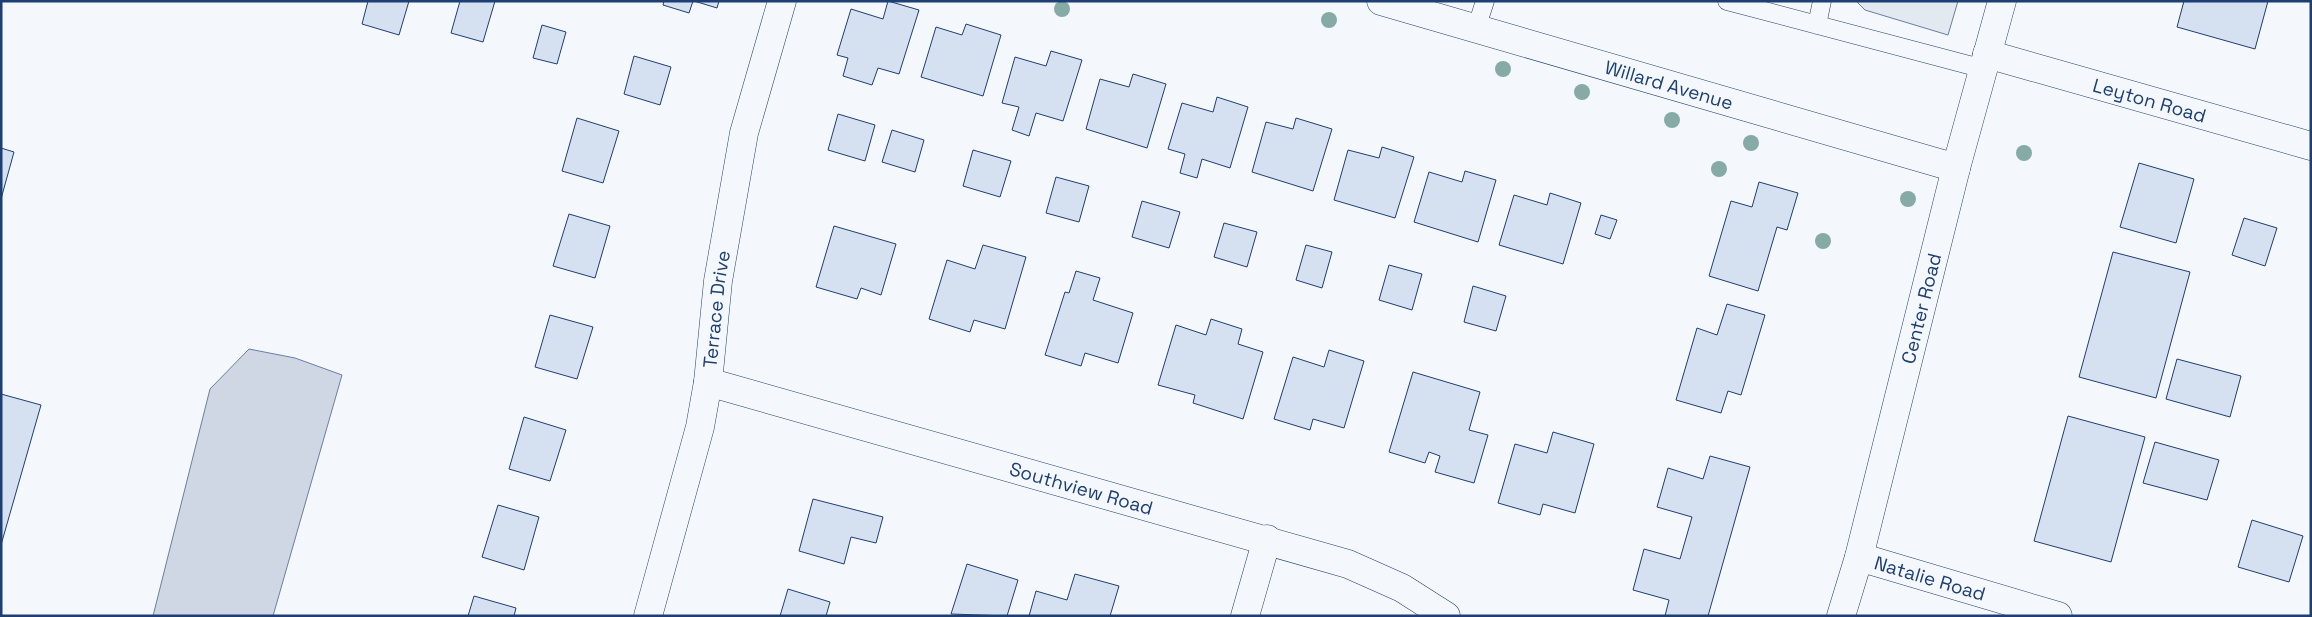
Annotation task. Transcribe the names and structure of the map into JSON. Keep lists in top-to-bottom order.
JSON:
{
  "streets": {
    "street": [
      "Willard Avenue",
      "Leyton Road",
      "Center Road",
      "Terrace Drive",
      "Southview Road",
      "Natalie Road"
    ]
  },
  "crossings": [
    ["Willard Avenue", "Center Road"],
    ["Leyton Road", "Center Road"],
    ["Center Road", "Natalie Road"],
    ["Terrace Drive", "Southview Road"]
  ]
}
